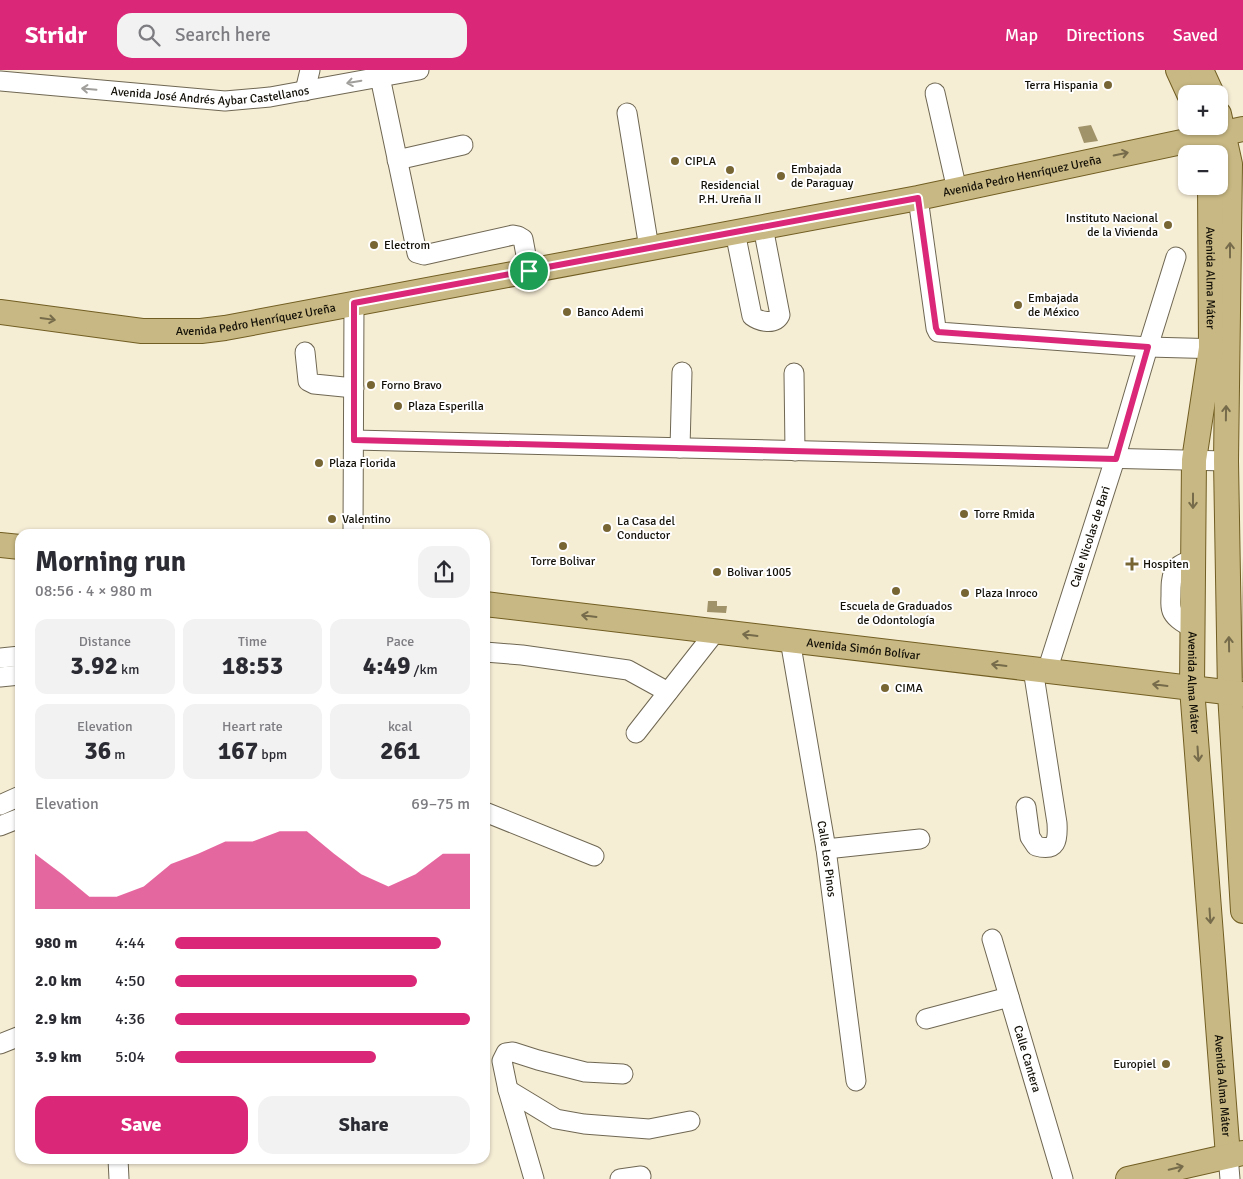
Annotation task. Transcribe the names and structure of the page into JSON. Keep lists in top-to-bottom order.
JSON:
{
  "streets": {
    "main road": ["Avenida Pedro Henríquez Ureña", "Avenida Alma Máter", "Avenida Simón Bolívar"],
    "street": [
      "Avenida José Andrés Aybar Castellanos",
      "Calle Nicolas de Bari",
      "Calle Los Pinos",
      "Calle Cantera"
    ]
  },
  "crossings": [
    ["Avenida Alma Máter", "Avenida Simón Bolívar"],
    ["Calle Nicolas de Bari", "Avenida Simón Bolívar"],
    ["Avenida Simón Bolívar", "Calle Los Pinos"]
  ],
  "one_way": ["Avenida José Andrés Aybar Castellanos", "Avenida Pedro Henríquez Ureña", "Avenida Simón Bolívar"],
  "places": {
    "other": [
      "Terra Hispania",
      "CIPLA",
      "Residencial P.H. Ureña II",
      "Embajada de Paraguay",
      "Instituto Nacional de la Vivienda",
      "Electrom",
      "Embajada de México",
      "Banco Ademi",
      "Forno Bravo",
      "Plaza Esperilla",
      "Plaza Florida",
      "Torre Rmida",
      "Valentino",
      "La Casa del Conductor",
      "Torre Bolivar",
      "Bolivar 1005",
      "Escuela de Graduados de Odontología",
      "Plaza Inroco",
      "CIMA",
      "Europiel"
    ],
    "health": ["Hospiten"]
  },
  "page": {
    "header": "Stridr",
    "search": "Search here",
    "nav": ["Map", "Directions", "Saved"],
    "map_buttons": ["+", "−"],
    "heading": ["Morning run", "08:56 · 4 × 980 m"],
    "stats": [
      ["Distance", "3.92 km"],
      ["Time", "18:53"],
      ["Pace", "4:49 /km"],
      ["Elevation", "36 m"],
      ["Heart rate", "167 bpm"],
      ["kcal", "261"]
    ],
    "chart": ["Elevation", "69–75 m"],
    "list": [
      {
        "name": "980 m",
        "note": "4:44"
      },
      {
        "name": "2.0 km",
        "note": "4:50"
      },
      {
        "name": "2.9 km",
        "note": "4:36"
      },
      {
        "name": "3.9 km",
        "note": "5:04"
      }
    ],
    "buttons": ["Save", "Share"]
  }
}
